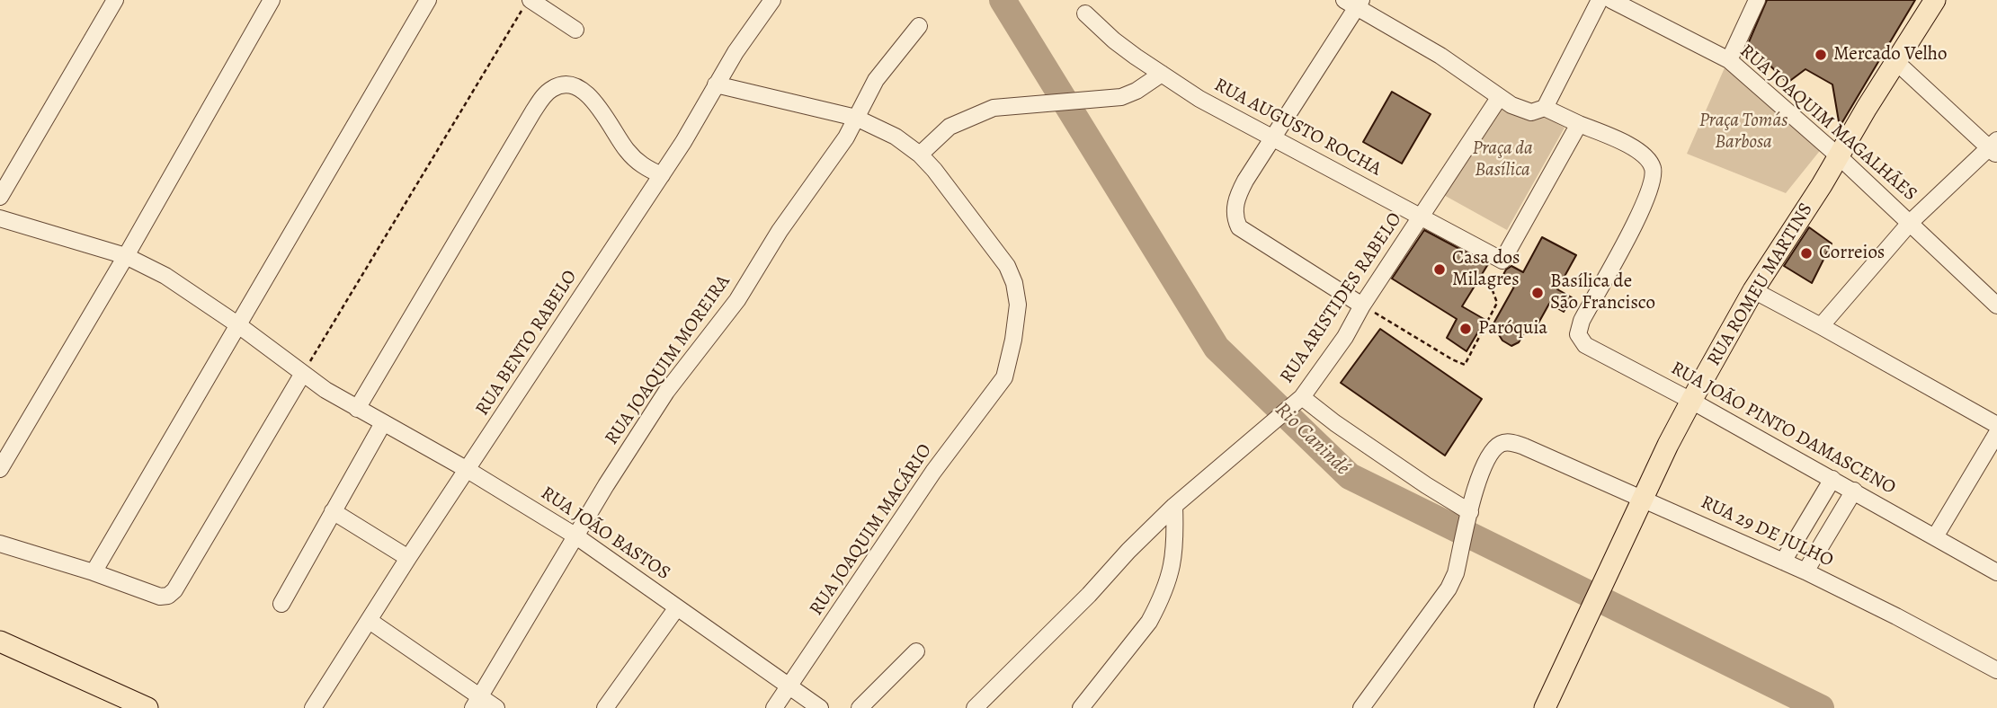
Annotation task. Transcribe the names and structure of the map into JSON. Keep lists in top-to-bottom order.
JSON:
{
  "streets": {
    "main road": ["RUA ROMEU MARTINS"],
    "street": [
      "RUA JOAQUIM MAGALHÃES",
      "RUA AUGUSTO ROCHA",
      "RUA ARISTIDES RABELO",
      "RUA BENTO RABELO",
      "RUA JOAQUIM MOREIRA",
      "RUA JOÃO PINTO DAMASCENO",
      "RUA JOAQUIM MACÁRIO",
      "RUA 29 DE JULHO",
      "RUA JOÃO BASTOS"
    ]
  },
  "crossings": [
    ["RUA JOAQUIM MAGALHÃES", "RUA ROMEU MARTINS"],
    ["RUA AUGUSTO ROCHA", "RUA ARISTIDES RABELO"],
    ["RUA ROMEU MARTINS", "RUA JOÃO PINTO DAMASCENO"],
    ["RUA ROMEU MARTINS", "RUA 29 DE JULHO"],
    ["RUA BENTO RABELO", "RUA JOÃO BASTOS"],
    ["RUA JOAQUIM MOREIRA", "RUA JOÃO BASTOS"],
    ["RUA JOAQUIM MACÁRIO", "RUA JOÃO BASTOS"]
  ],
  "water": ["Rio Canindé"],
  "parks": ["Praça Tomás Barbosa", "Praça da Basílica"],
  "places": [
    "Mercado Velho",
    "Correios",
    "Casa dos Milagres",
    "Basílica de São Francisco",
    "Paróquia"
  ]
}
